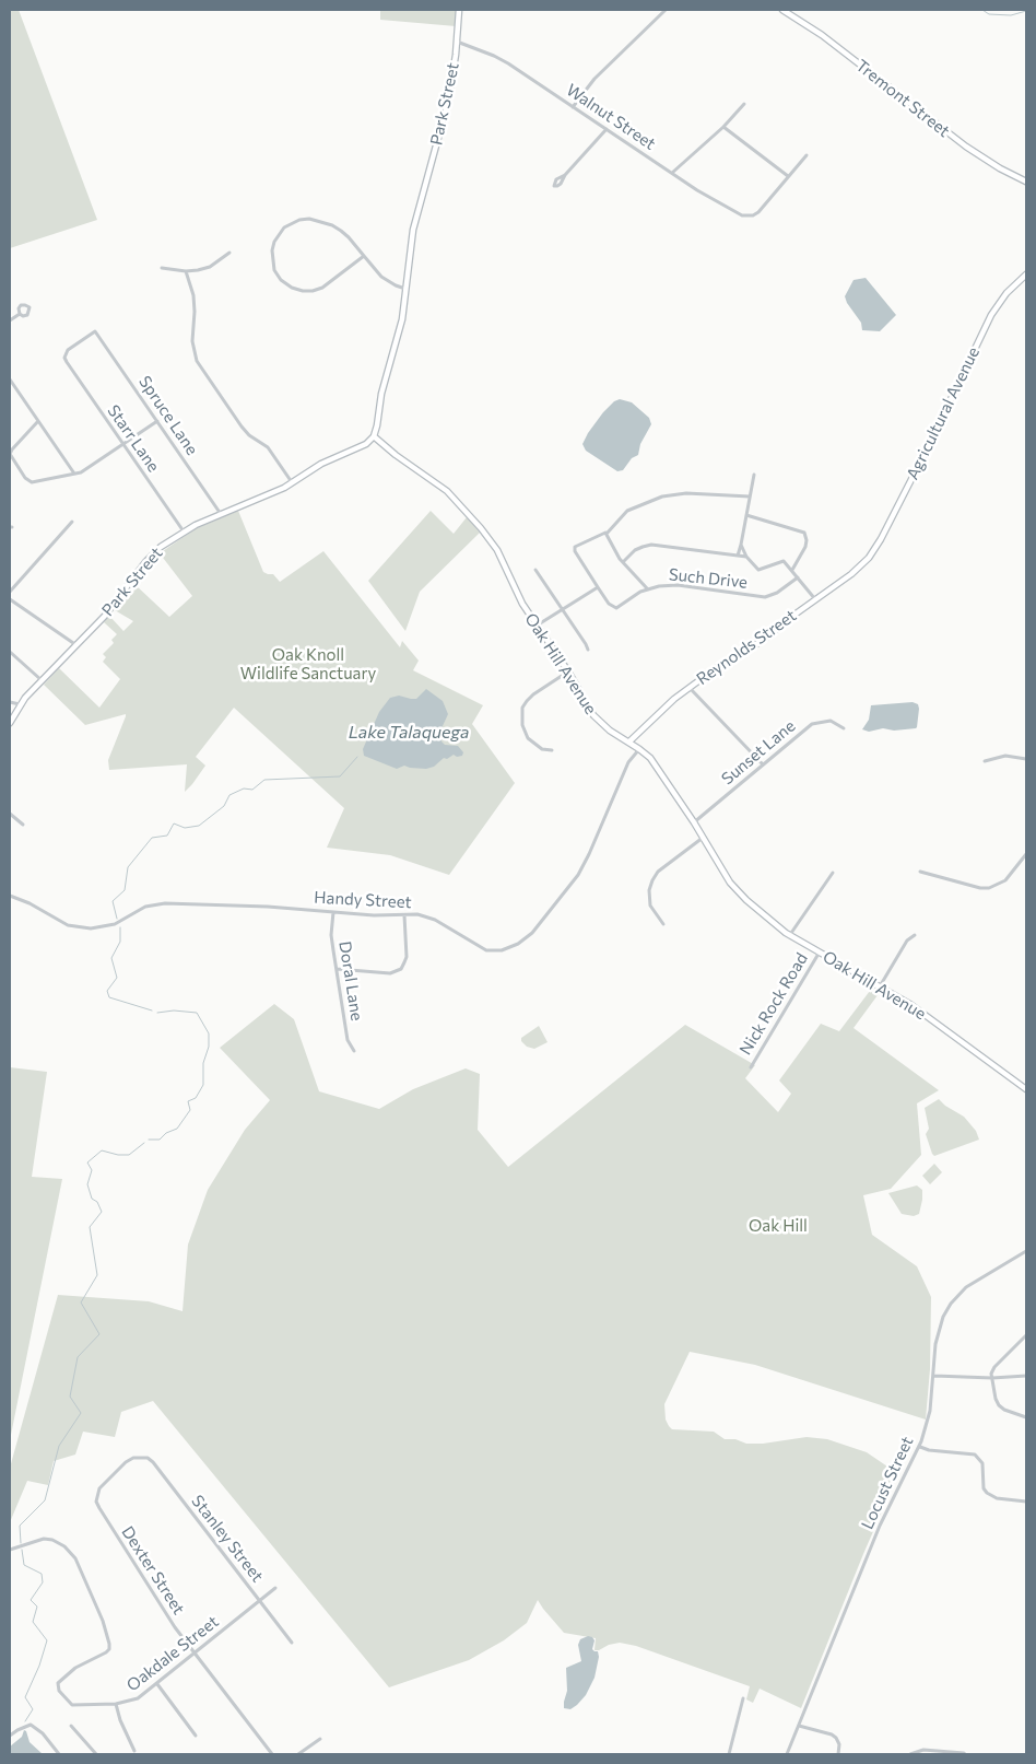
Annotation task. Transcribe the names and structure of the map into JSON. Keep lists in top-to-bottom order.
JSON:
{
  "streets": {
    "main road": [
      "Tremont Street",
      "Park Street",
      "Agricultural Avenue",
      "Reynolds Street",
      "Oak Hill Avenue"
    ],
    "street": [
      "Walnut Street",
      "Spruce Lane",
      "Starr Lane",
      "Such Drive",
      "Sunset Lane",
      "Handy Street",
      "Doral Lane",
      "Nick Rock Road",
      "Locust Street",
      "Stanley Street",
      "Dexter Street",
      "Oakdale Street"
    ]
  },
  "crossings": [
    ["Park Street", "Walnut Street"],
    ["Park Street", "Spruce Lane"],
    ["Park Street", "Starr Lane"],
    ["Park Street", "Oak Hill Avenue"],
    ["Agricultural Avenue", "Reynolds Street"],
    ["Spruce Lane", "Starr Lane"],
    ["Reynolds Street", "Oak Hill Avenue"],
    ["Oak Hill Avenue", "Sunset Lane"],
    ["Oak Hill Avenue", "Handy Street"],
    ["Oak Hill Avenue", "Nick Rock Road"],
    ["Handy Street", "Doral Lane"],
    ["Stanley Street", "Dexter Street"],
    ["Stanley Street", "Oakdale Street"],
    ["Dexter Street", "Oakdale Street"]
  ],
  "water": ["Lake Talaquega"],
  "parks": ["Oak Knoll Wildlife Sanctuary", "Oak Hill"]
}
